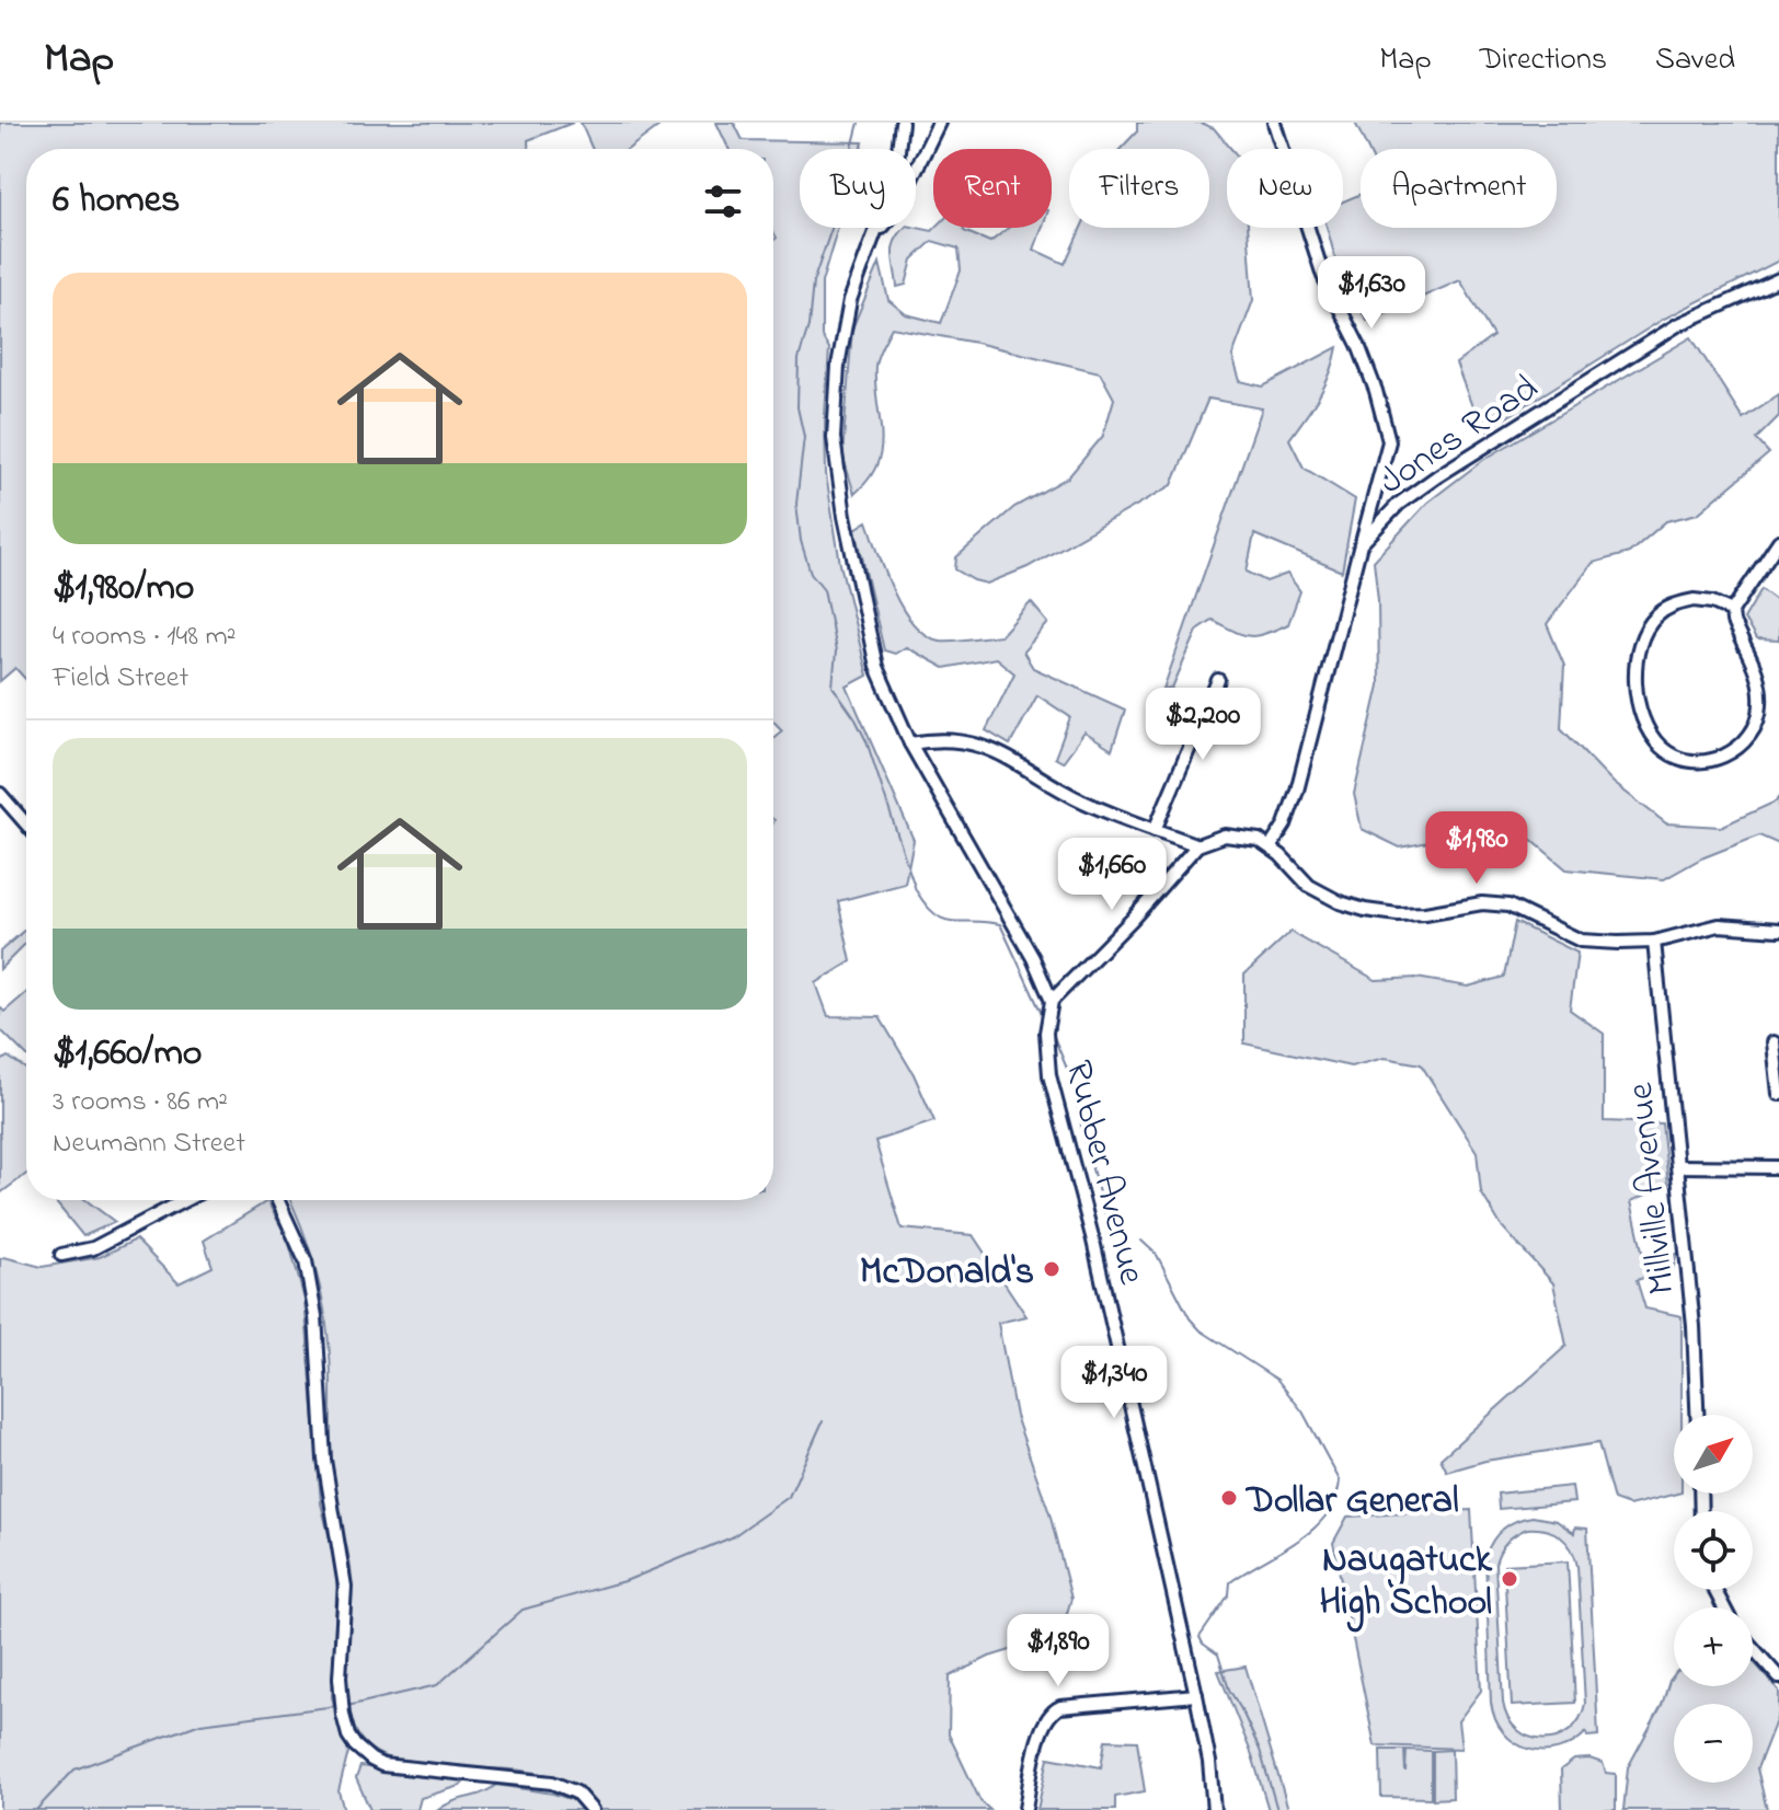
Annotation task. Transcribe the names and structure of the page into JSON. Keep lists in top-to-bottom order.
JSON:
{
  "streets": {
    "street": ["Jones Road", "Rubber Avenue", "Millville Avenue"]
  },
  "places": ["McDonald's", "Dollar General", "Naugatuck High School"],
  "north": "top right",
  "page": {
    "header": "Map",
    "nav": ["Map", "Directions", "Saved"],
    "chip": [
      "Buy",
      "Rent",
      "Filters",
      "New",
      "Apartment"
    ],
    "heading": "6 homes",
    "list": [
      {
        "name": "$1,980/mo",
        "note": "4 rooms · 148 m² · Field Street"
      },
      {
        "name": "$1,660/mo",
        "note": "3 rooms · 86 m² · Neumann Street"
      }
    ],
    "price": [
      "$1,630",
      "$2,200",
      "$1,980",
      "$1,660",
      "$1,340",
      "$1,890"
    ],
    "map_buttons": ["+", "−"]
  }
}
